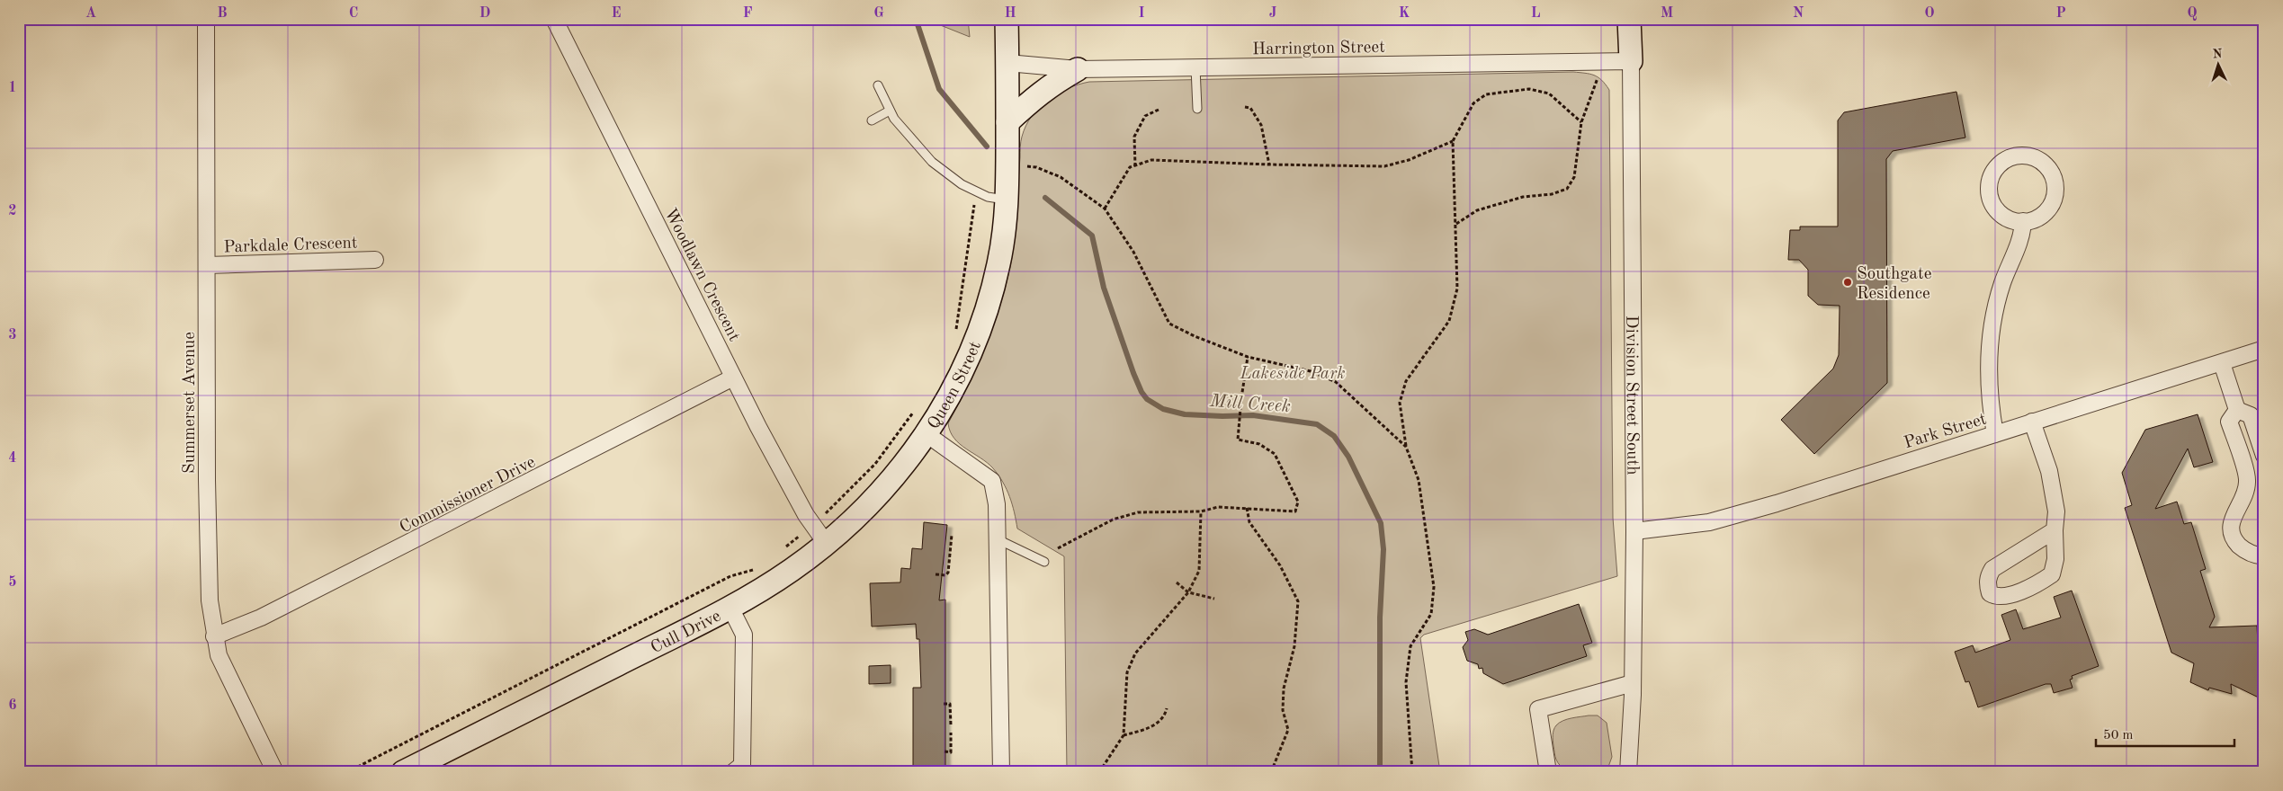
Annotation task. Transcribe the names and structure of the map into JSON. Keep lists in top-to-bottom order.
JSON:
{
  "streets": {
    "street": [
      "Harrington Street",
      "Parkdale Crescent",
      "Woodlawn Crescent",
      "Queen Street",
      "Division Street South",
      "Summerset Avenue",
      "Park Street",
      "Commissioner Drive",
      "Cull Drive"
    ]
  },
  "crossings": [
    ["Harrington Street", "Queen Street"],
    ["Harrington Street", "Division Street South"],
    ["Parkdale Crescent", "Summerset Avenue"],
    ["Woodlawn Crescent", "Commissioner Drive"],
    ["Woodlawn Crescent", "Cull Drive"],
    ["Queen Street", "Cull Drive"],
    ["Division Street South", "Park Street"],
    ["Summerset Avenue", "Commissioner Drive"]
  ],
  "water": ["Mill Creek"],
  "parks": ["Lakeside Park"],
  "places": ["Southgate Residence"],
  "scale_bar": "50 m",
  "north": "top",
  "grid": {
    "columns": [
      "A",
      "B",
      "C",
      "D",
      "E",
      "F",
      "G",
      "H",
      "I",
      "J",
      "K",
      "L",
      "M",
      "N",
      "O",
      "P",
      "Q"
    ],
    "rows": [
      "1",
      "2",
      "3",
      "4",
      "5",
      "6"
    ]
  }
}
